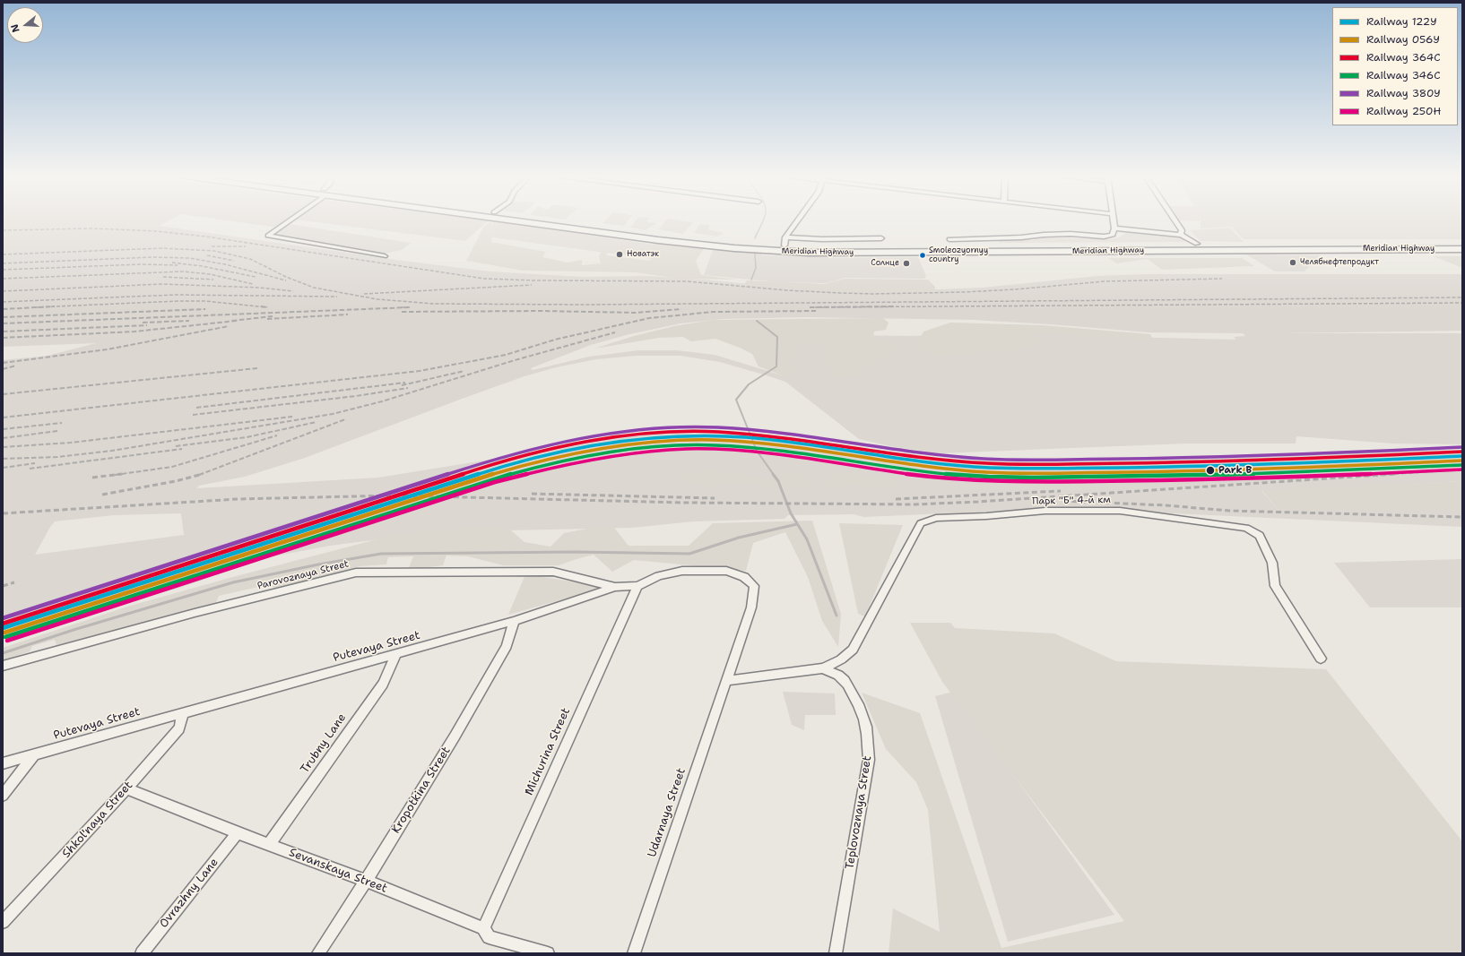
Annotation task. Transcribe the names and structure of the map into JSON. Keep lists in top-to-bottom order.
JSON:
{
  "streets": {
    "main road": ["Meridian Highway"],
    "street": [
      "Парк \"Б\" 4-й км",
      "Parovoznaya Street",
      "Putevaya Street",
      "Trubny Lane",
      "Michurina Street",
      "Kropotkina Street",
      "Udarnaya Street",
      "Teplovoznaya Street",
      "Shkol'naya Street",
      "Sevanskaya Street",
      "Ovrazhny Lane"
    ]
  },
  "crossings": [
    ["Парк \"Б\" 4-й км", "Teplovoznaya Street"],
    ["Parovoznaya Street", "Putevaya Street"],
    ["Putevaya Street", "Trubny Lane"],
    ["Putevaya Street", "Michurina Street"],
    ["Putevaya Street", "Kropotkina Street"],
    ["Putevaya Street", "Udarnaya Street"],
    ["Putevaya Street", "Shkol'naya Street"],
    ["Trubny Lane", "Sevanskaya Street"],
    ["Michurina Street", "Sevanskaya Street"],
    ["Kropotkina Street", "Sevanskaya Street"],
    ["Shkol'naya Street", "Sevanskaya Street"],
    ["Sevanskaya Street", "Ovrazhny Lane"]
  ],
  "places": [
    "Новатэк",
    "Smoleozyornyy country",
    "Челябнефтепродукт",
    "Солнце",
    "Park B"
  ],
  "lines": [
    "rail line 380У",
    "rail line 364С",
    "rail line 122У",
    "rail line 056У",
    "rail line 346С",
    "rail line 250Н"
  ],
  "legend": [
    "Railway 122У",
    "Railway 056У",
    "Railway 364С",
    "Railway 346С",
    "Railway 380У",
    "Railway 250Н"
  ],
  "north": "left"
}
